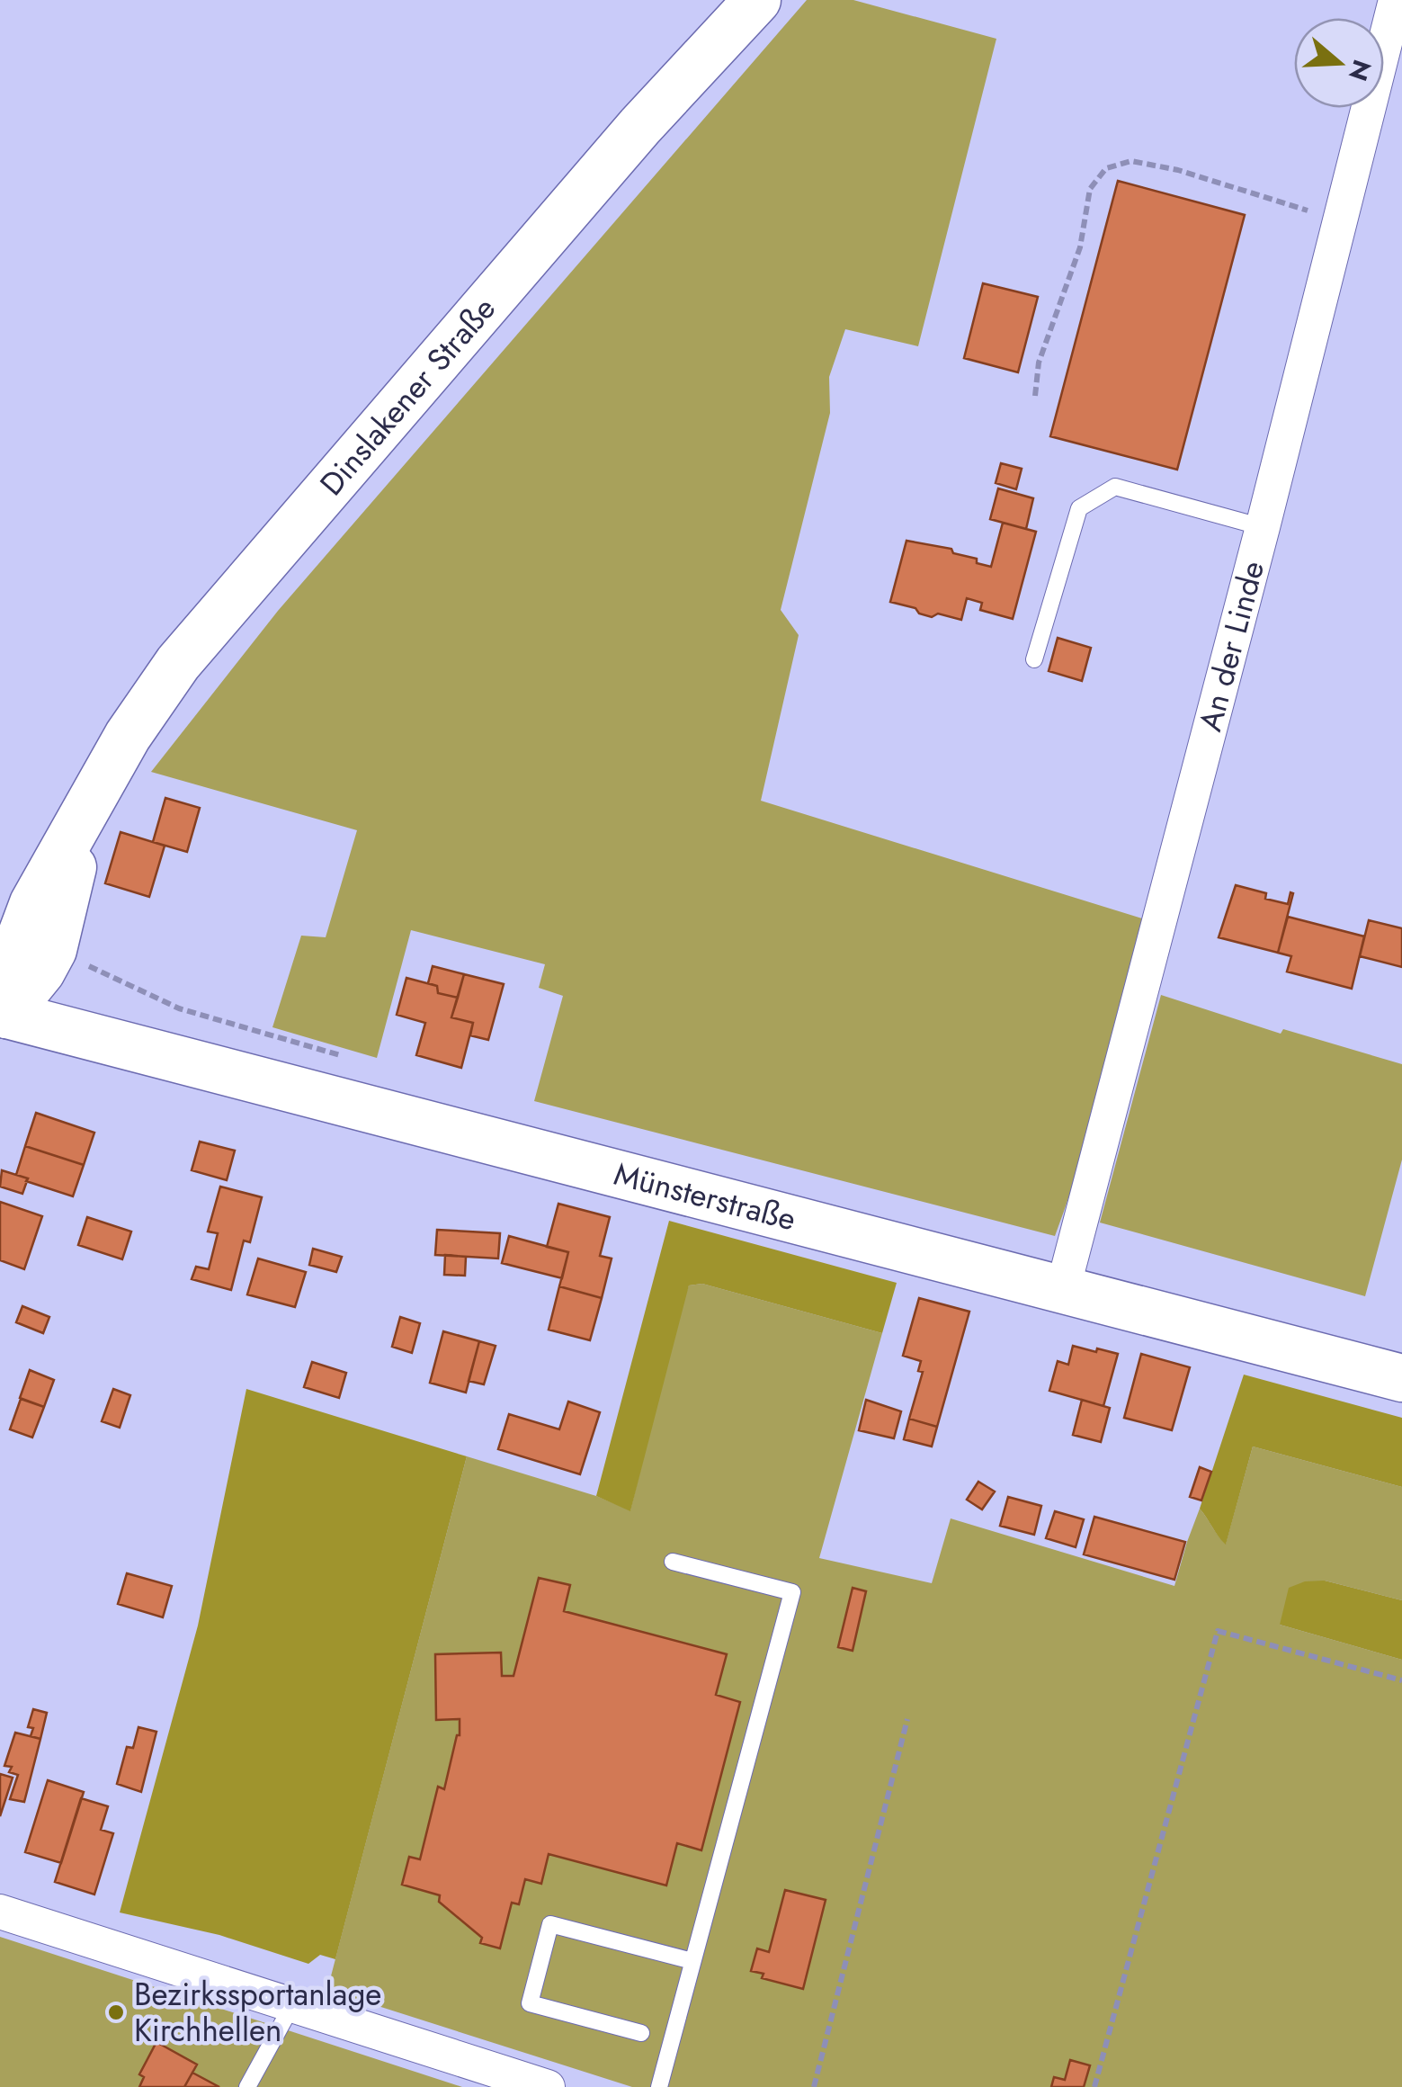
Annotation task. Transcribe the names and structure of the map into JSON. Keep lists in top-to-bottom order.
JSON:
{
  "streets": {
    "main road": ["Dinslakener Straße", "Münsterstraße"],
    "street": ["An der Linde"]
  },
  "crossings": [
    ["Dinslakener Straße", "Münsterstraße"],
    ["An der Linde", "Münsterstraße"]
  ],
  "places": ["Bezirkssportanlage Kirchhellen"],
  "north": "right"
}
